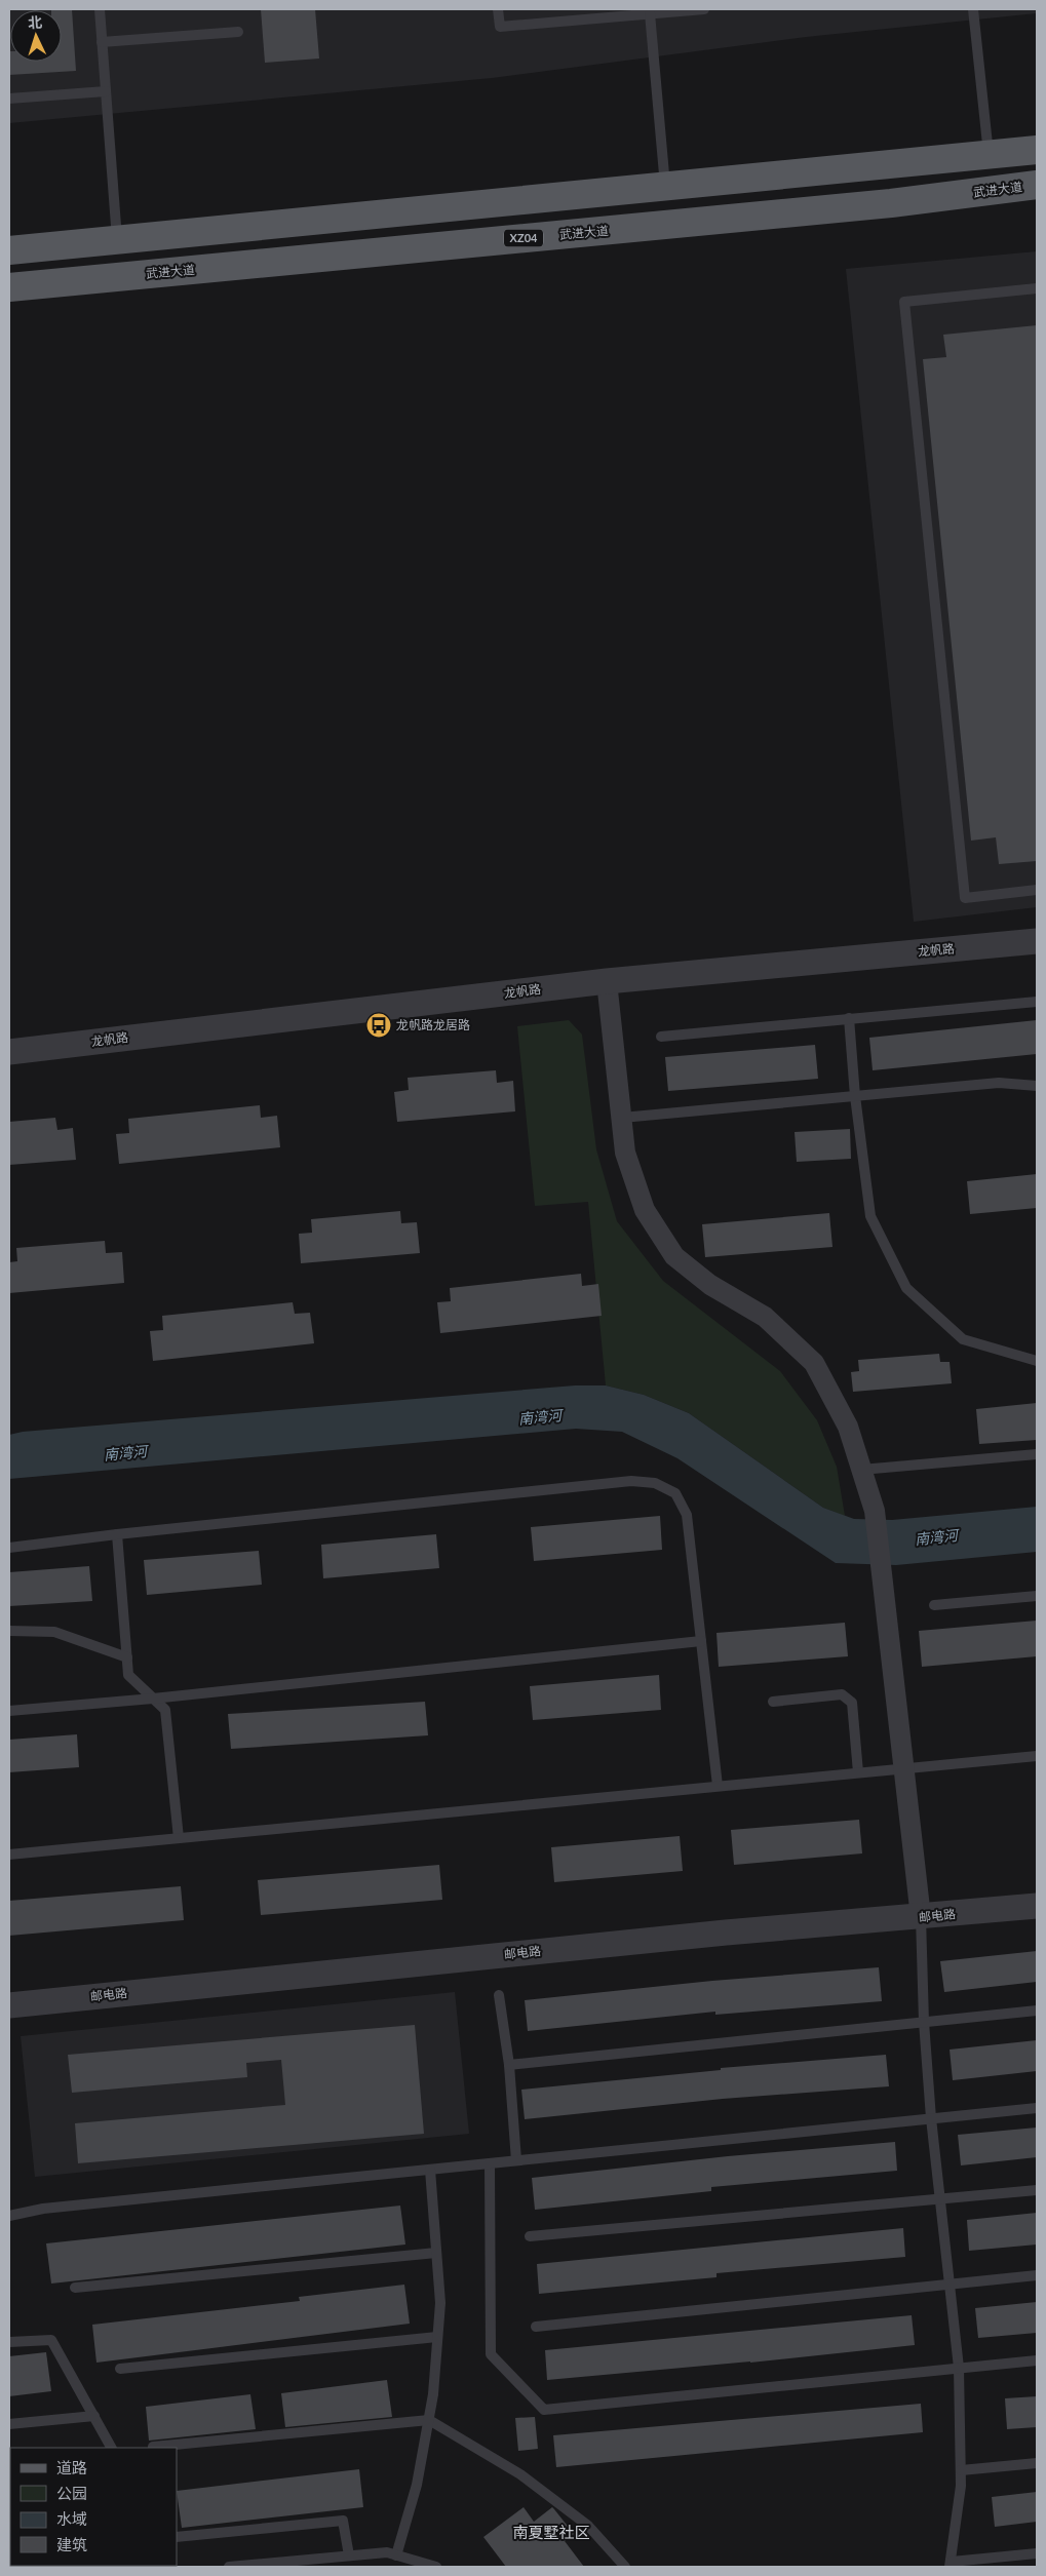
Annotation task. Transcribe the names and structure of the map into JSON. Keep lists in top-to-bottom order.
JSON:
{
  "streets": {
    "main road": ["武进大道", "XZ04"],
    "street": ["龙帆路", "邮电路"]
  },
  "districts": ["南夏墅社区"],
  "water": ["南湾河"],
  "places": {
    "bus stop": ["龙帆路龙居路"]
  },
  "legend": [
    "道路",
    "公园",
    "水域",
    "建筑"
  ],
  "north": "top"
}
